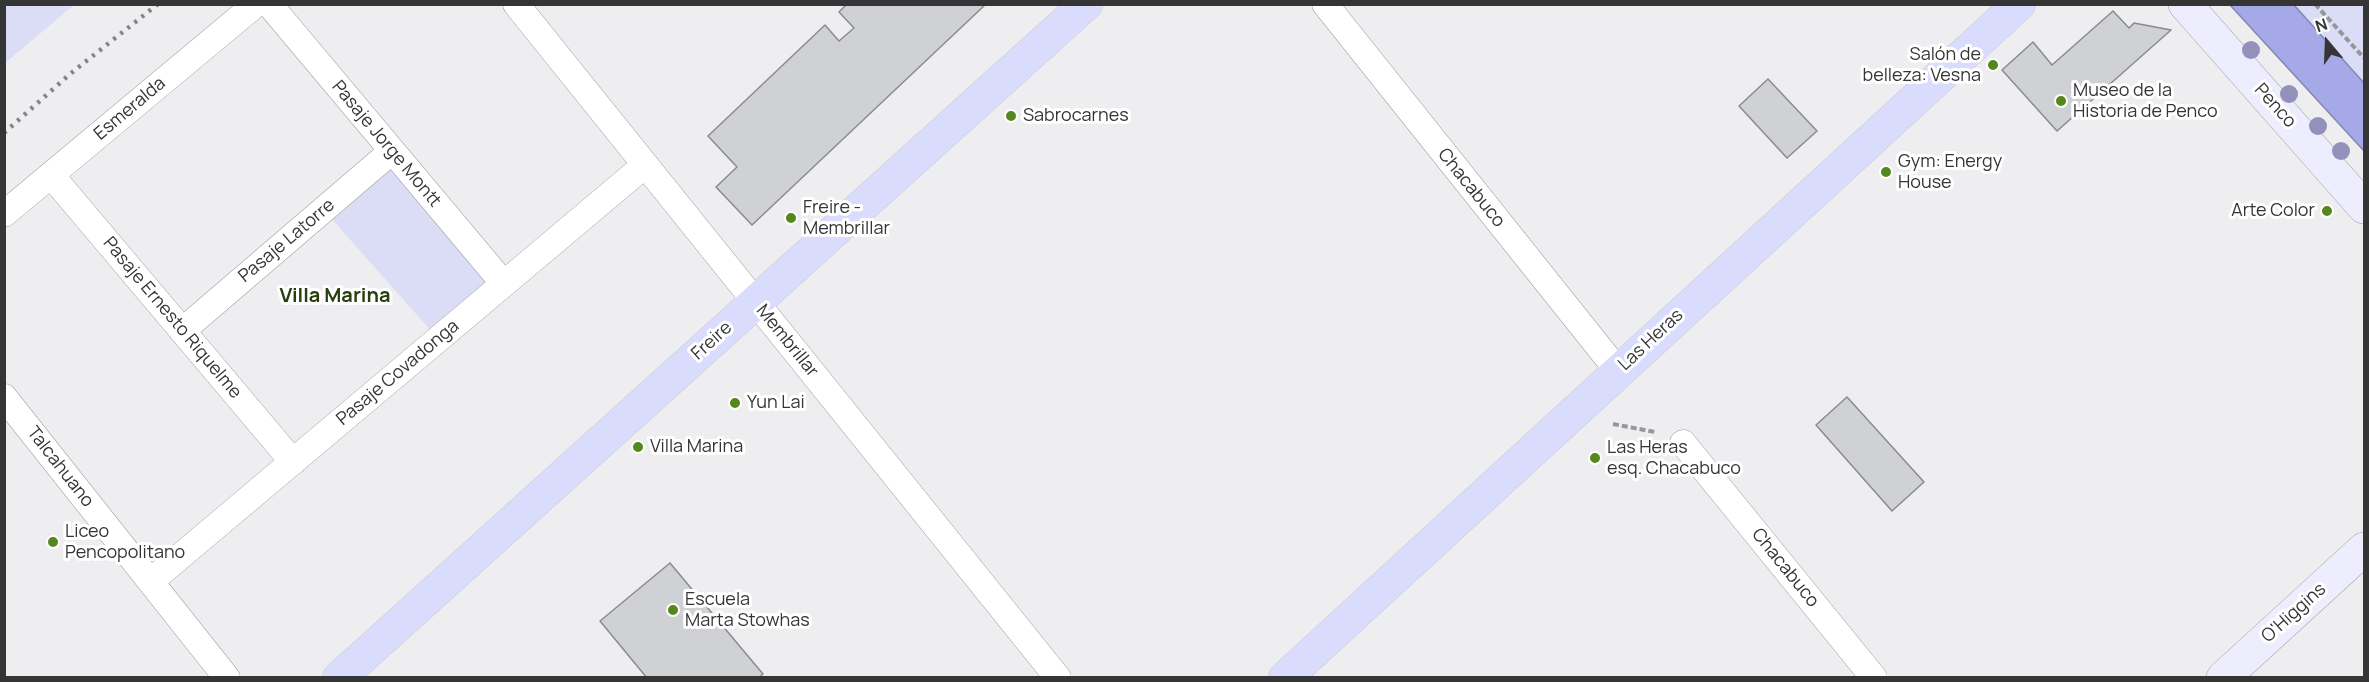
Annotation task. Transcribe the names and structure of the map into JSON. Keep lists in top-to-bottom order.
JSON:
{
  "streets": {
    "main road": [
      "Penco",
      "Las Heras",
      "Freire",
      "O'Higgins"
    ],
    "street": [
      "Esmeralda",
      "Pasaje Jorge Montt",
      "Chacabuco",
      "Pasaje Latorre",
      "Pasaje Ernesto Riquelme",
      "Membrillar",
      "Pasaje Covadonga",
      "Talcahuano"
    ]
  },
  "crossings": [
    ["Esmeralda", "Pasaje Ernesto Riquelme"],
    ["Pasaje Jorge Montt", "Pasaje Latorre"],
    ["Pasaje Jorge Montt", "Pasaje Covadonga"],
    ["Chacabuco", "Las Heras"],
    ["Pasaje Latorre", "Pasaje Ernesto Riquelme"],
    ["Pasaje Ernesto Riquelme", "Pasaje Covadonga"],
    ["Freire", "Membrillar"],
    ["Membrillar", "Pasaje Covadonga"],
    ["Pasaje Covadonga", "Talcahuano"]
  ],
  "districts": ["Villa Marina"],
  "places": [
    "Salón de belleza: Vesna",
    "Museo de la Historia de Penco",
    "Sabrocarnes",
    "Gym: Energy House",
    "Arte Color",
    "Freire - Membrillar",
    "Yun Lai",
    "Villa Marina",
    "Las Heras esq. Chacabuco",
    "Liceo Pencopolitano",
    "Escuela Marta Stowhas"
  ],
  "north": "top"
}
